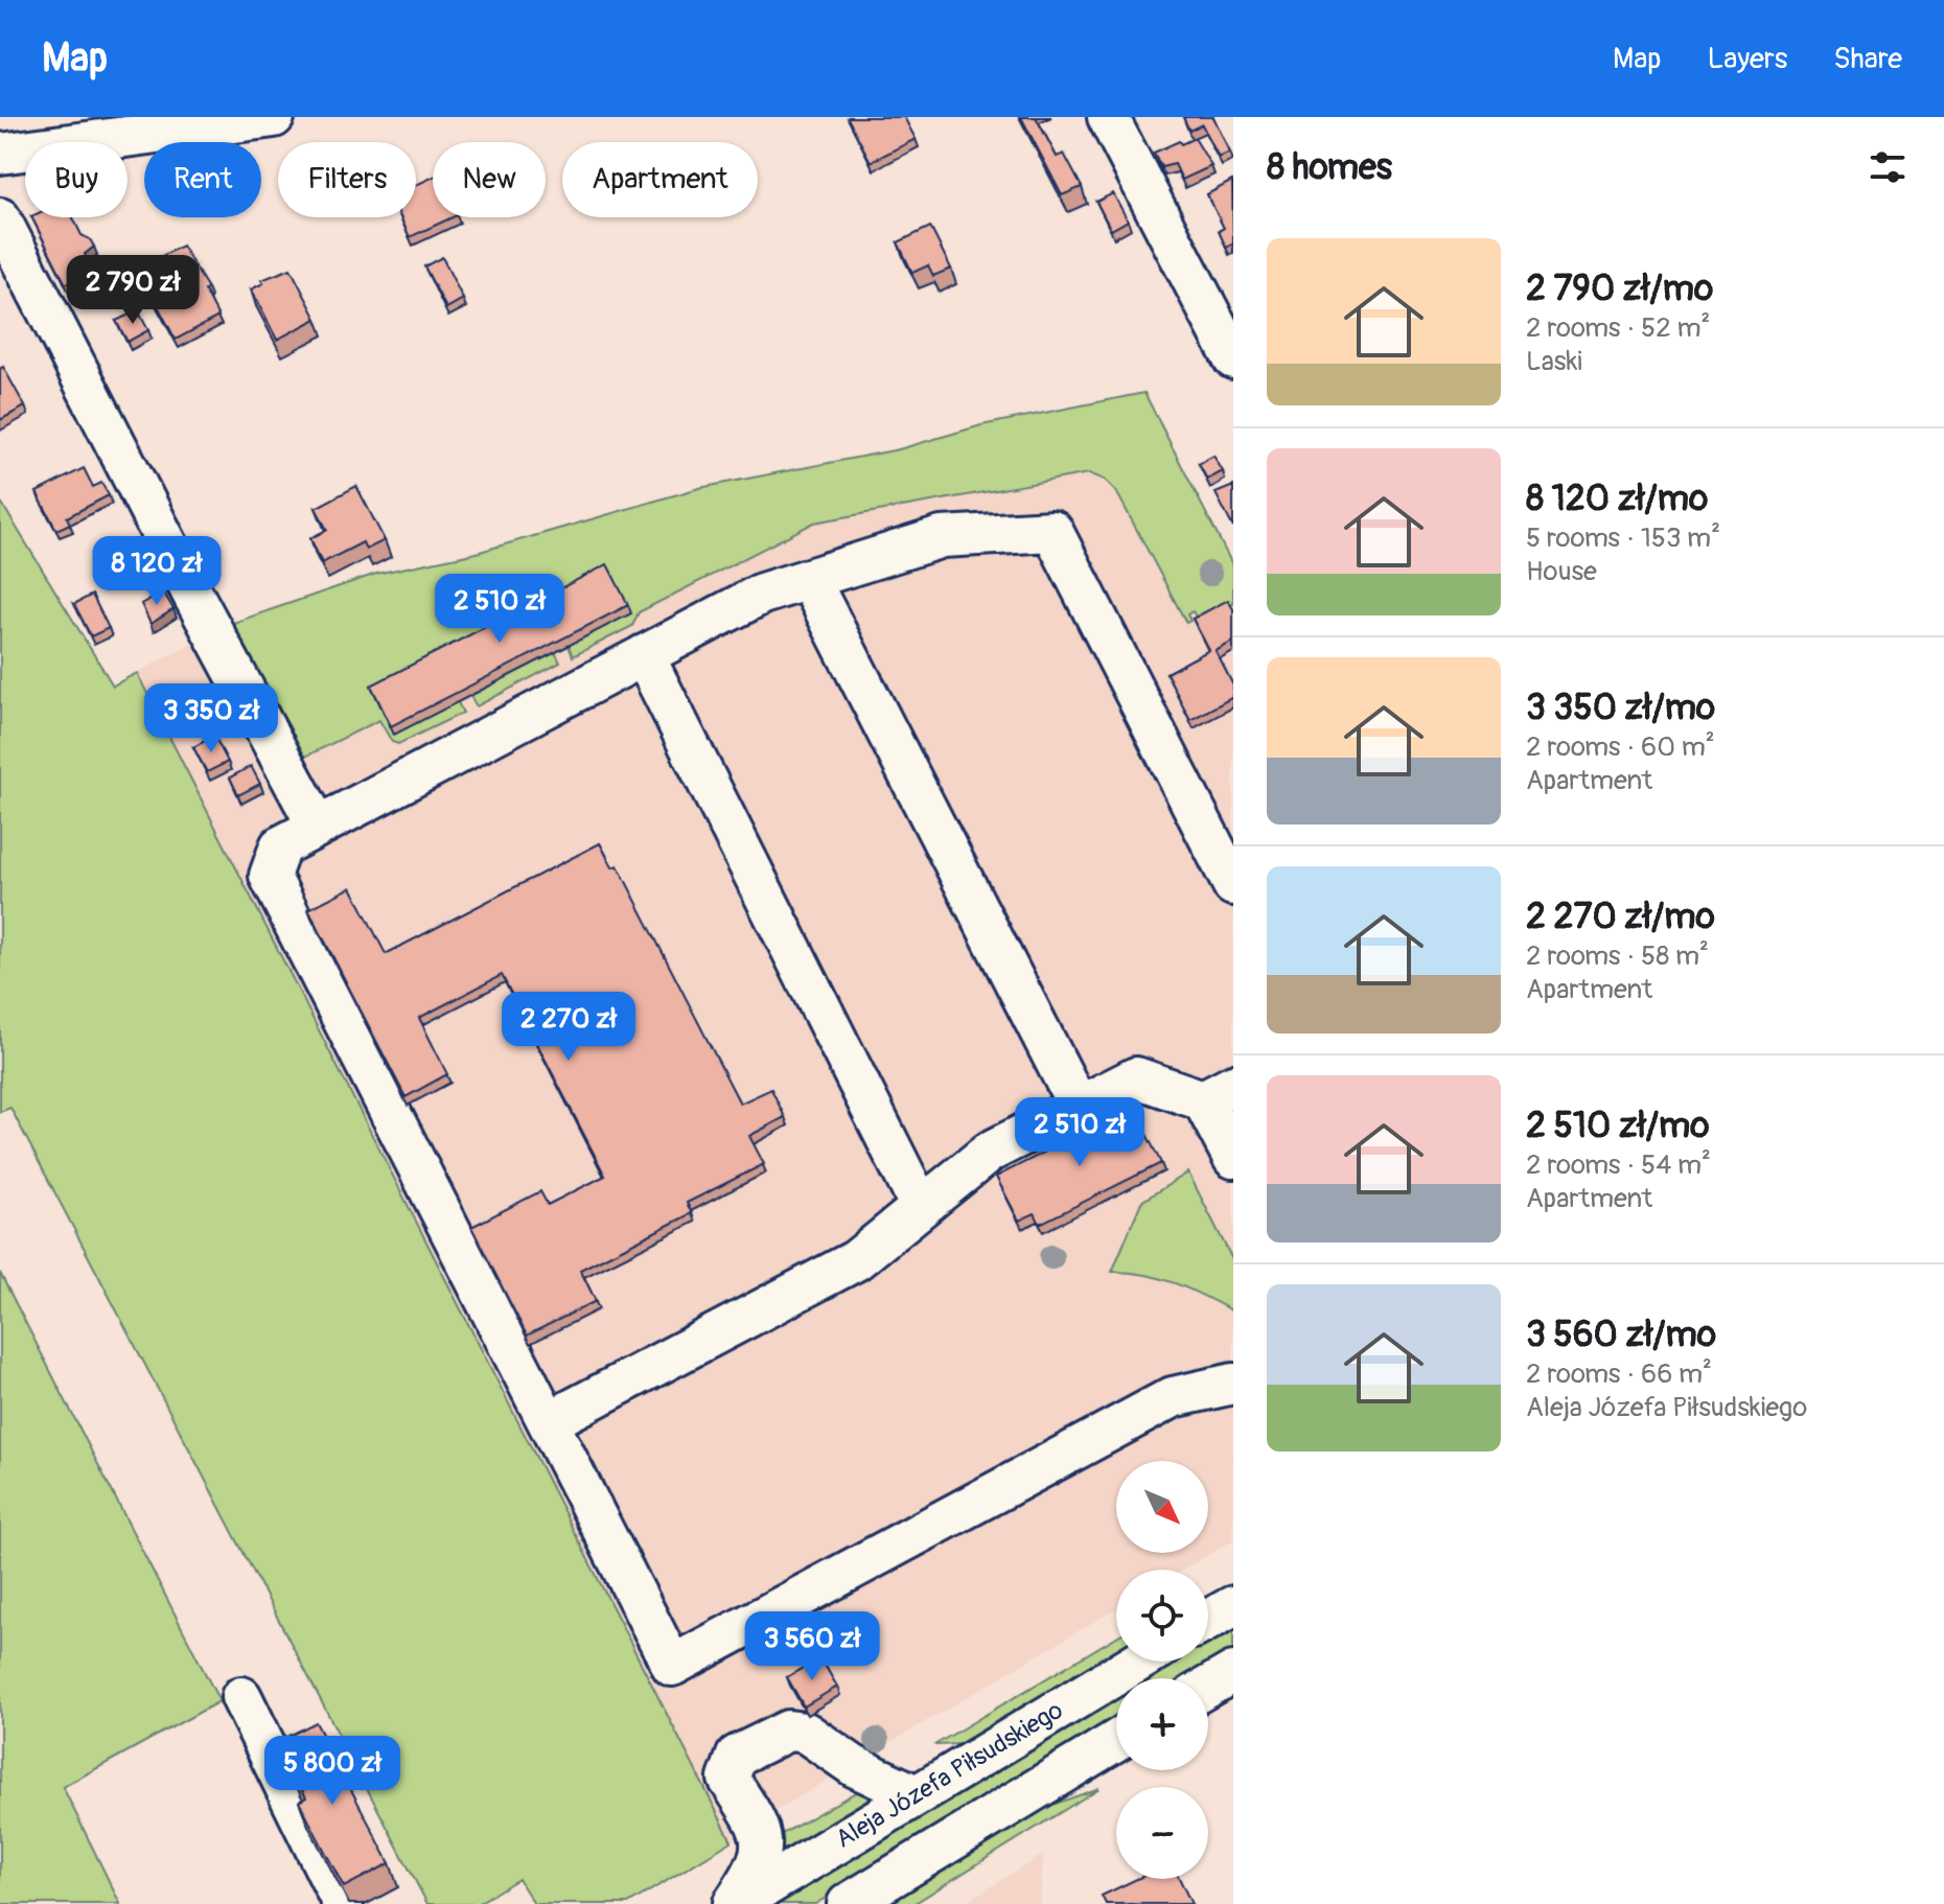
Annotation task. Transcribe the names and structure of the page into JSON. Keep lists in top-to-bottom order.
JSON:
{
  "streets": {
    "street": ["Aleja Józefa Piłsudskiego"]
  },
  "north": "bottom right",
  "page": {
    "header": "Map",
    "nav": ["Map", "Layers", "Share"],
    "heading": "8 homes",
    "chip": [
      "Buy",
      "Rent",
      "Filters",
      "New",
      "Apartment"
    ],
    "list": [
      {
        "name": "2 790 zł/mo",
        "note": "2 rooms · 52 m² · Laski"
      },
      {
        "name": "8 120 zł/mo",
        "note": "5 rooms · 153 m² · House"
      },
      {
        "name": "3 350 zł/mo",
        "note": "2 rooms · 60 m² · Apartment"
      },
      {
        "name": "2 270 zł/mo",
        "note": "2 rooms · 58 m² · Apartment"
      },
      {
        "name": "2 510 zł/mo",
        "note": "2 rooms · 54 m² · Apartment"
      },
      {
        "name": "3 560 zł/mo",
        "note": "2 rooms · 66 m² · Aleja Józefa Piłsudskiego"
      }
    ],
    "price": [
      "2 790 zł",
      "8 120 zł",
      "2 510 zł",
      "3 350 zł",
      "2 270 zł",
      "2 510 zł",
      "3 560 zł",
      "5 800 zł"
    ],
    "map_buttons": ["+", "−"]
  }
}
